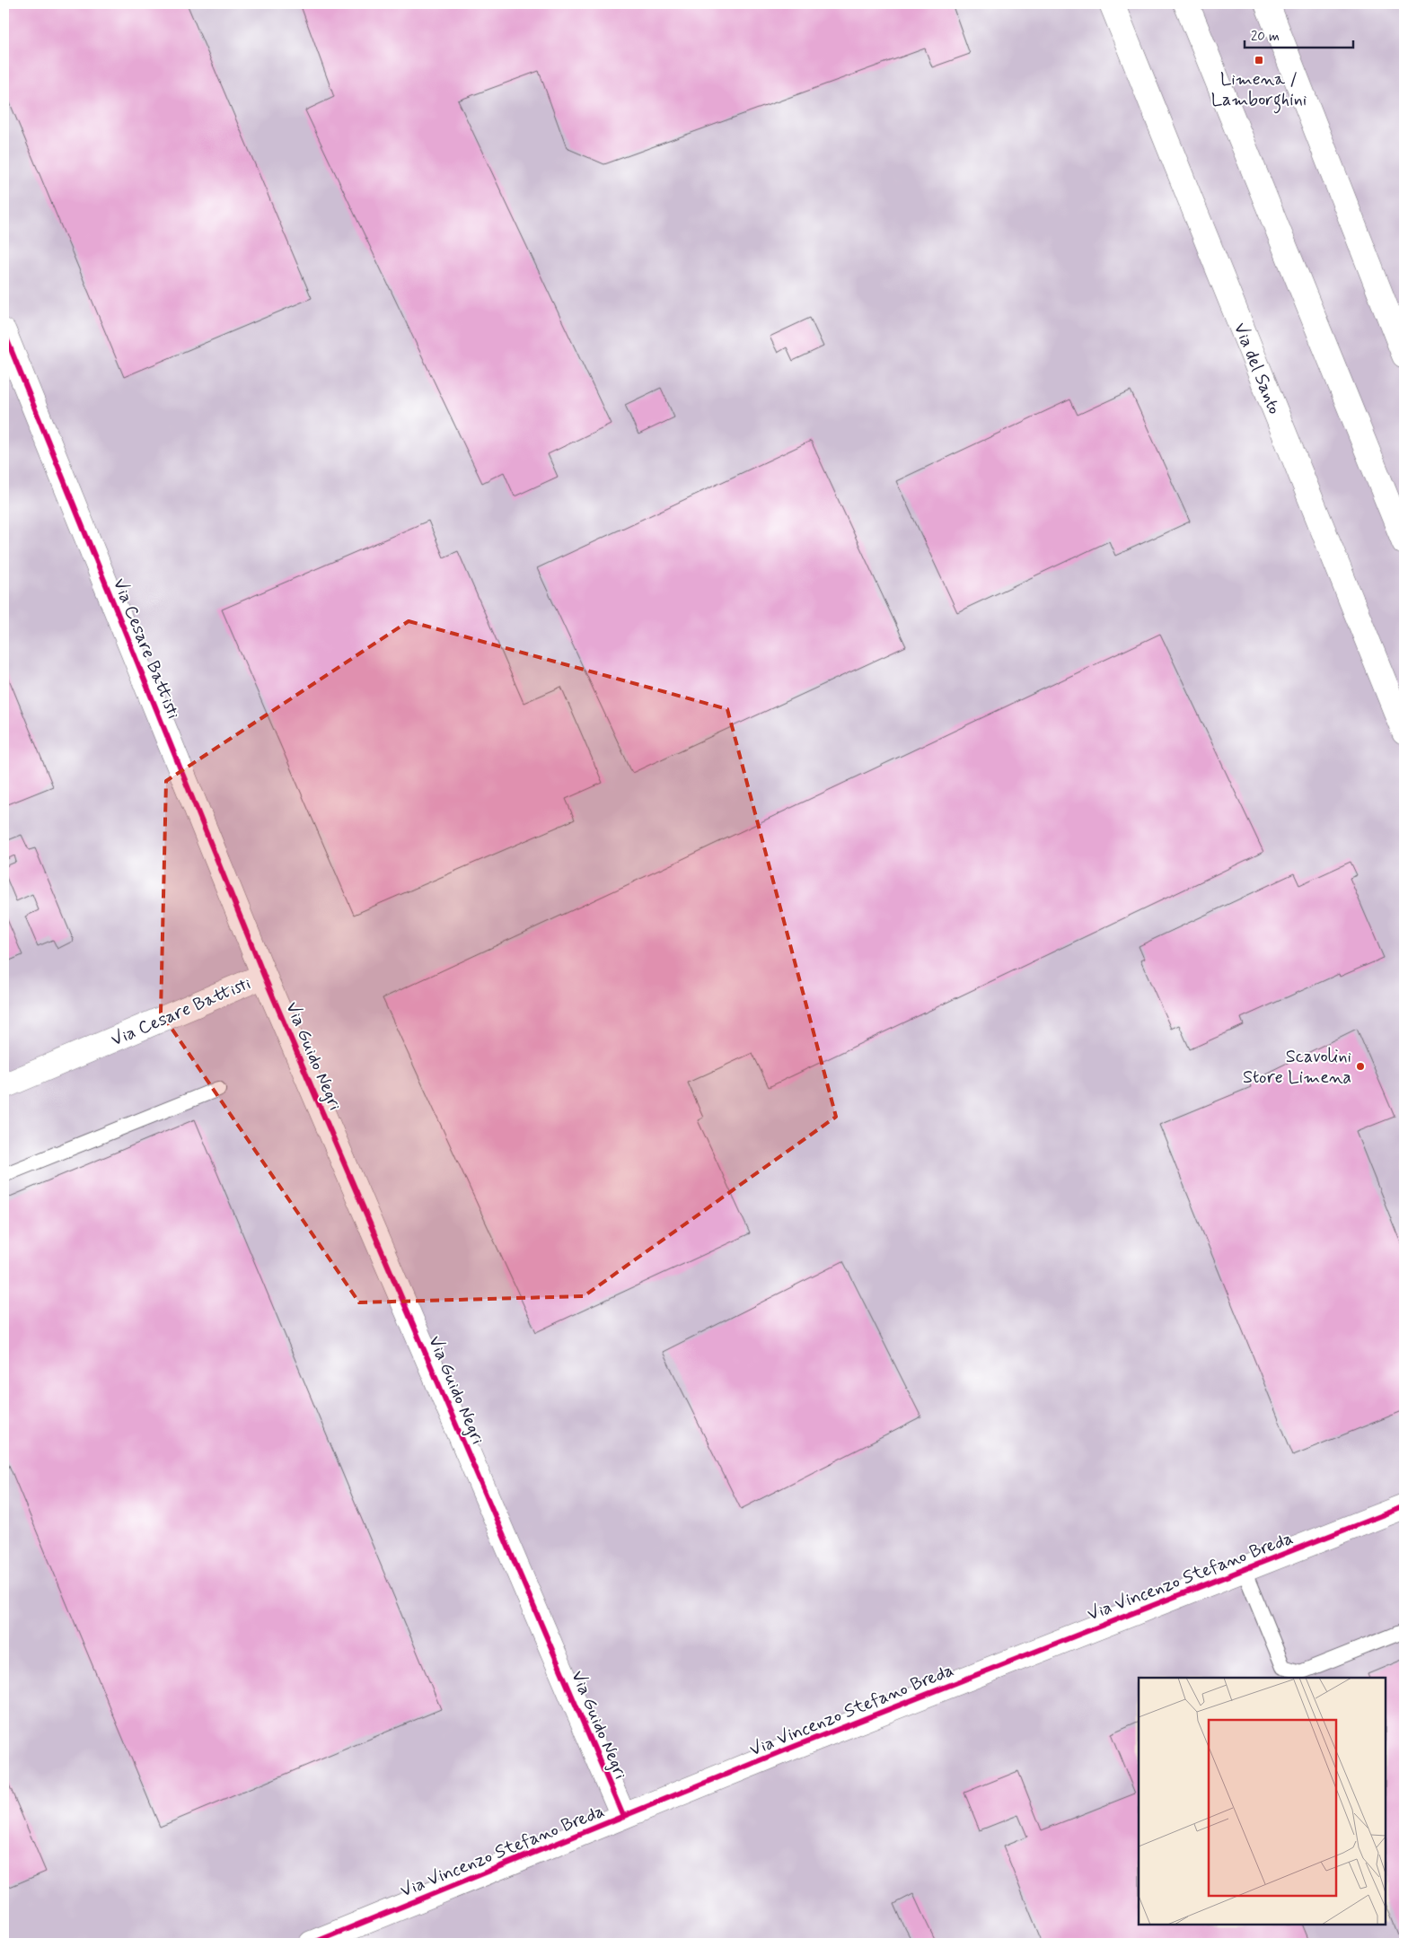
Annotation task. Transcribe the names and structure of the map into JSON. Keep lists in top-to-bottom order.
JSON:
{
  "streets": {
    "street": [
      "Via del Santo",
      "Via Cesare Battisti",
      "Via Guido Negri",
      "Via Vincenzo Stefano Breda"
    ]
  },
  "crossings": [
    ["Via Cesare Battisti", "Via Guido Negri"],
    ["Via Guido Negri", "Via Vincenzo Stefano Breda"]
  ],
  "places": {
    "transit": ["Limena / Lamborghini"],
    "other": ["Scavolini Store Limena"]
  },
  "scale_bar": "20 m"
}
